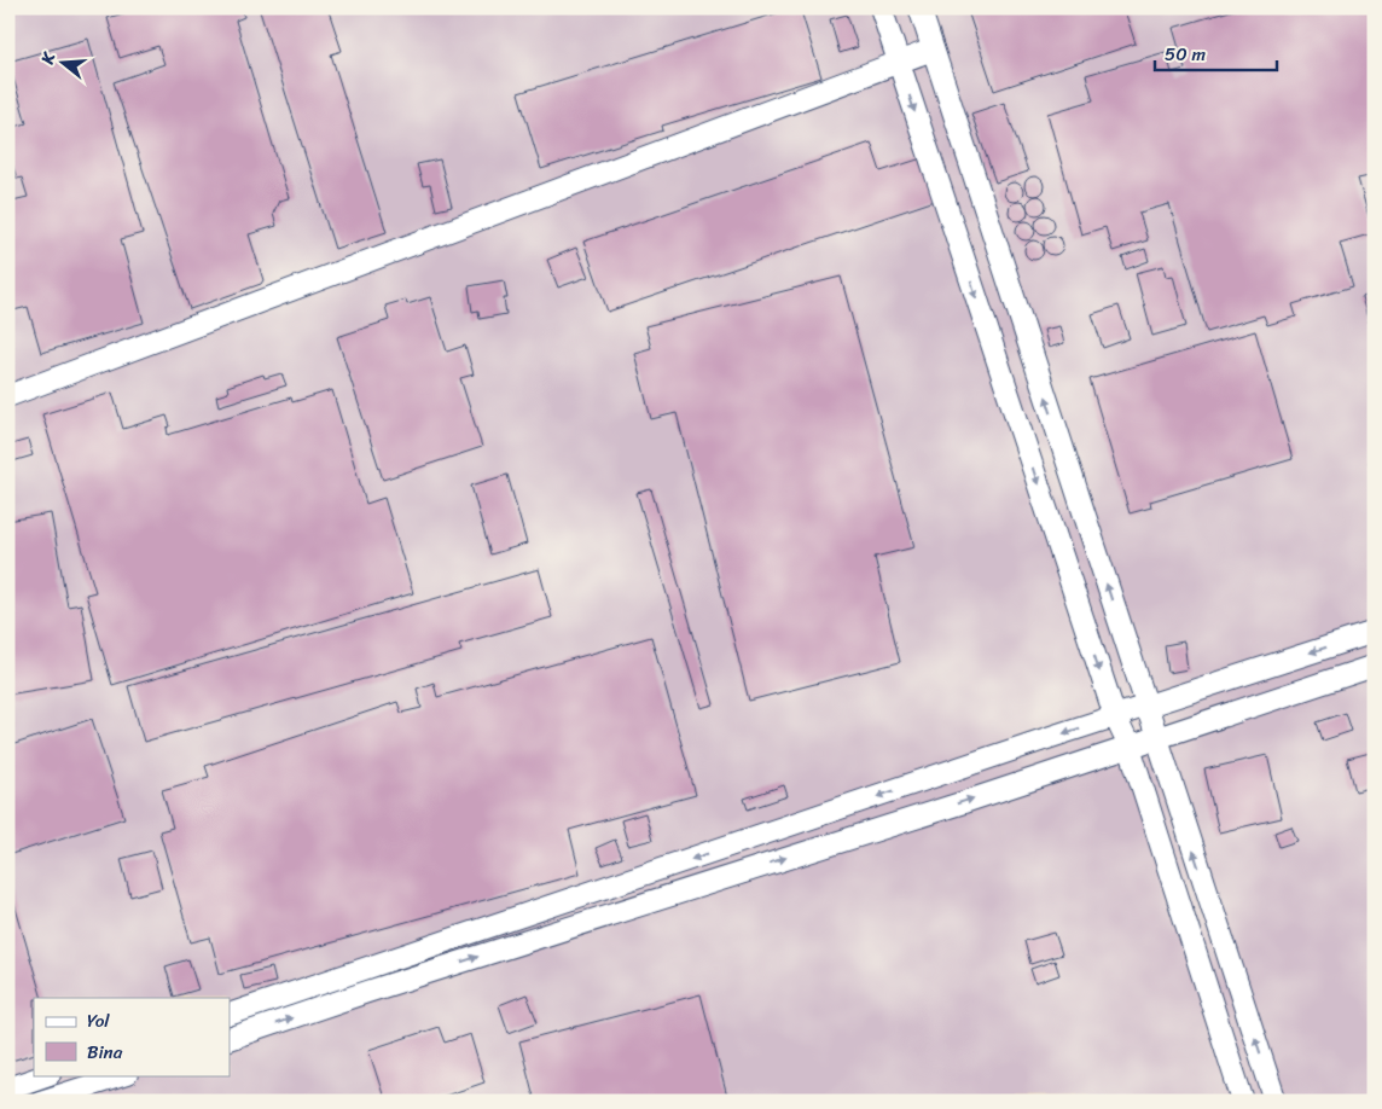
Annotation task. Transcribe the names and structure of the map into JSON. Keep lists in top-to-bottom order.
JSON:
{
  "legend": ["Yol", "Bina"],
  "scale_bar": "50 m",
  "north": "left"
}
